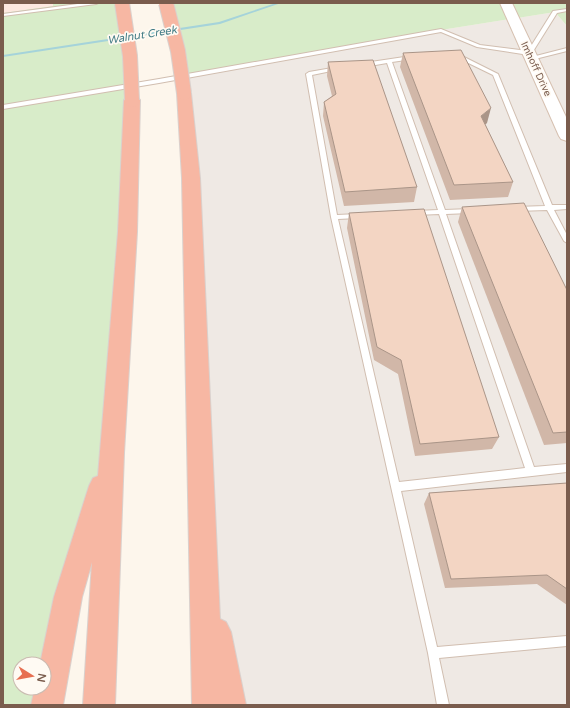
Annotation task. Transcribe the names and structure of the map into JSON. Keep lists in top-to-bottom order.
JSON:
{
  "streets": {
    "street": ["Imhoff Drive"]
  },
  "water": ["Walnut Creek"],
  "north": "right"
}
